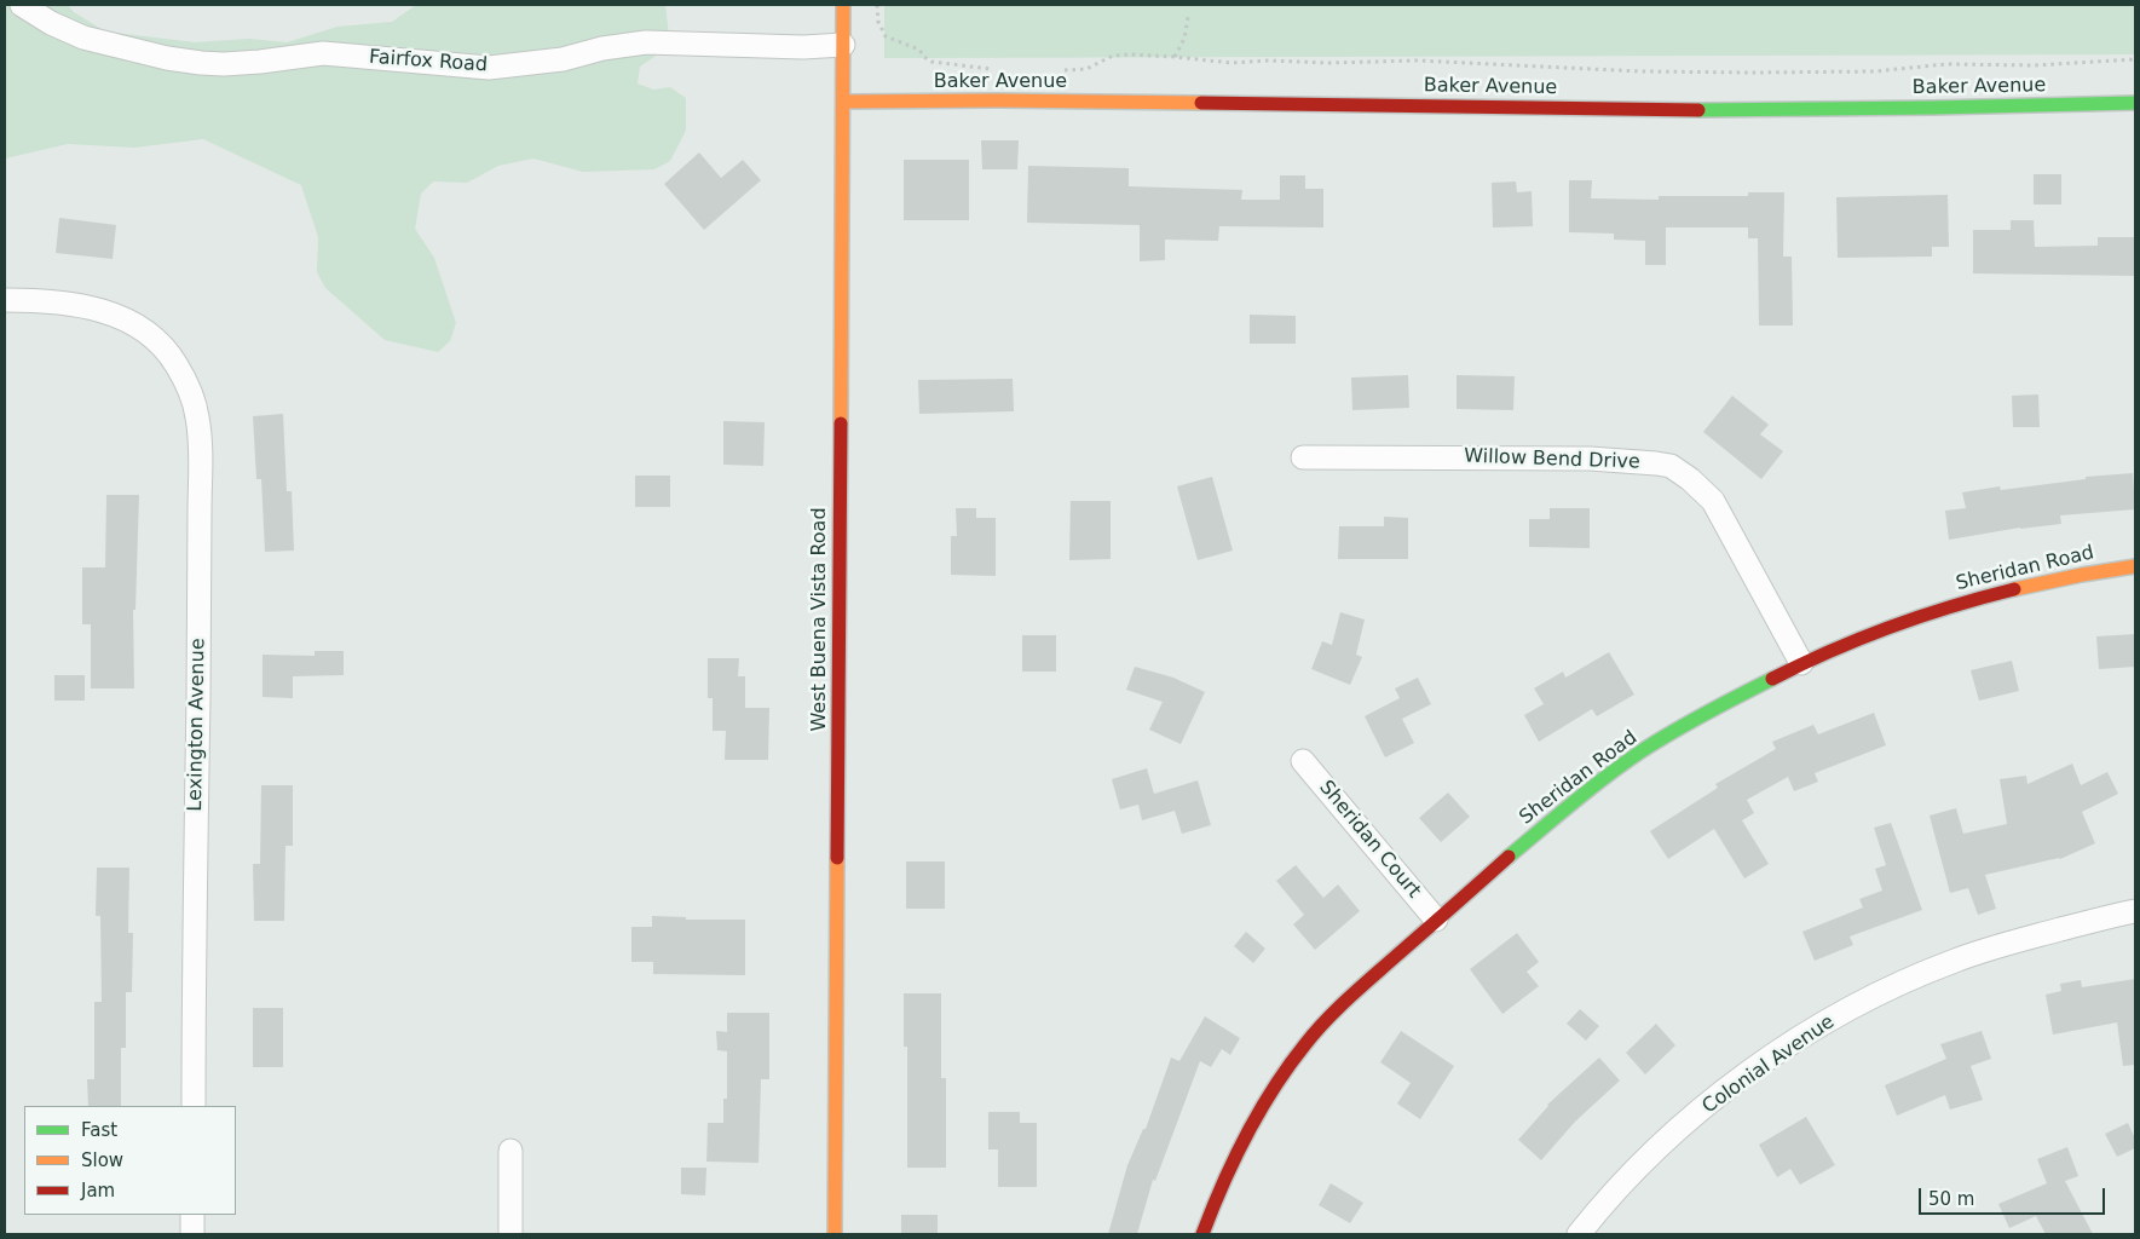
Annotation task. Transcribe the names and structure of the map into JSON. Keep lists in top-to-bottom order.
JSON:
{
  "streets": {
    "street": [
      "Fairfox Road",
      "Baker Avenue",
      "Willow Bend Drive",
      "Sheridan Road",
      "West Buena Vista Road",
      "Lexington Avenue",
      "Sheridan Court",
      "Colonial Avenue"
    ]
  },
  "crossings": [
    ["Fairfox Road", "West Buena Vista Road"],
    ["Baker Avenue", "West Buena Vista Road"],
    ["Willow Bend Drive", "Sheridan Road"],
    ["Sheridan Road", "Sheridan Court"]
  ],
  "legend": ["Fast", "Slow", "Jam"],
  "scale_bar": "50 m"
}
